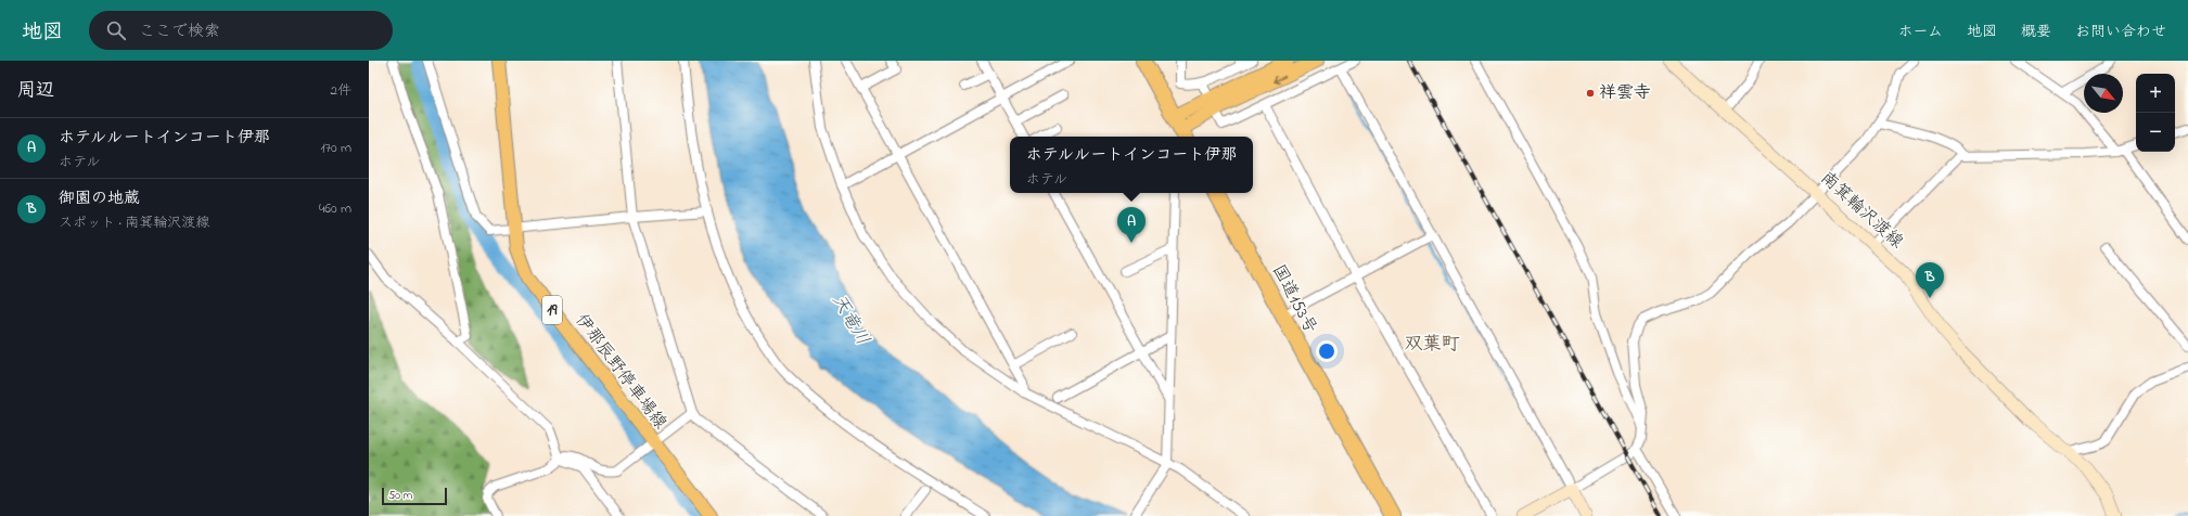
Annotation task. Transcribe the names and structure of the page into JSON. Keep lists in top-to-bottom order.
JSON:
{
  "streets": {
    "highway": ["国道153号"],
    "main road": ["南箕輪沢渡線", "19", "伊那辰野停車場線"]
  },
  "districts": ["双葉町"],
  "water": ["天竜川"],
  "places": ["祥雲寺"],
  "scale_bar": "50 m",
  "north": "bottom right",
  "page": {
    "header": "地図",
    "search": "ここで検索",
    "nav": [
      "ホーム",
      "地図",
      "概要",
      "お問い合わせ"
    ],
    "heading": ["周辺", "2件"],
    "map_buttons": ["+", "−"],
    "list": [
      {
        "mark": "A",
        "name": "ホテルルートインコート伊那",
        "note": "ホテル",
        "value": "170 m"
      },
      {
        "mark": "B",
        "name": "御園の地蔵",
        "note": "スポット · 南箕輪沢渡線",
        "value": "460 m"
      }
    ],
    "popup": ["ホテルルートインコート伊那", "ホテル"],
    "pins": ["A", "B"],
    "scale": "50 m"
  }
}
